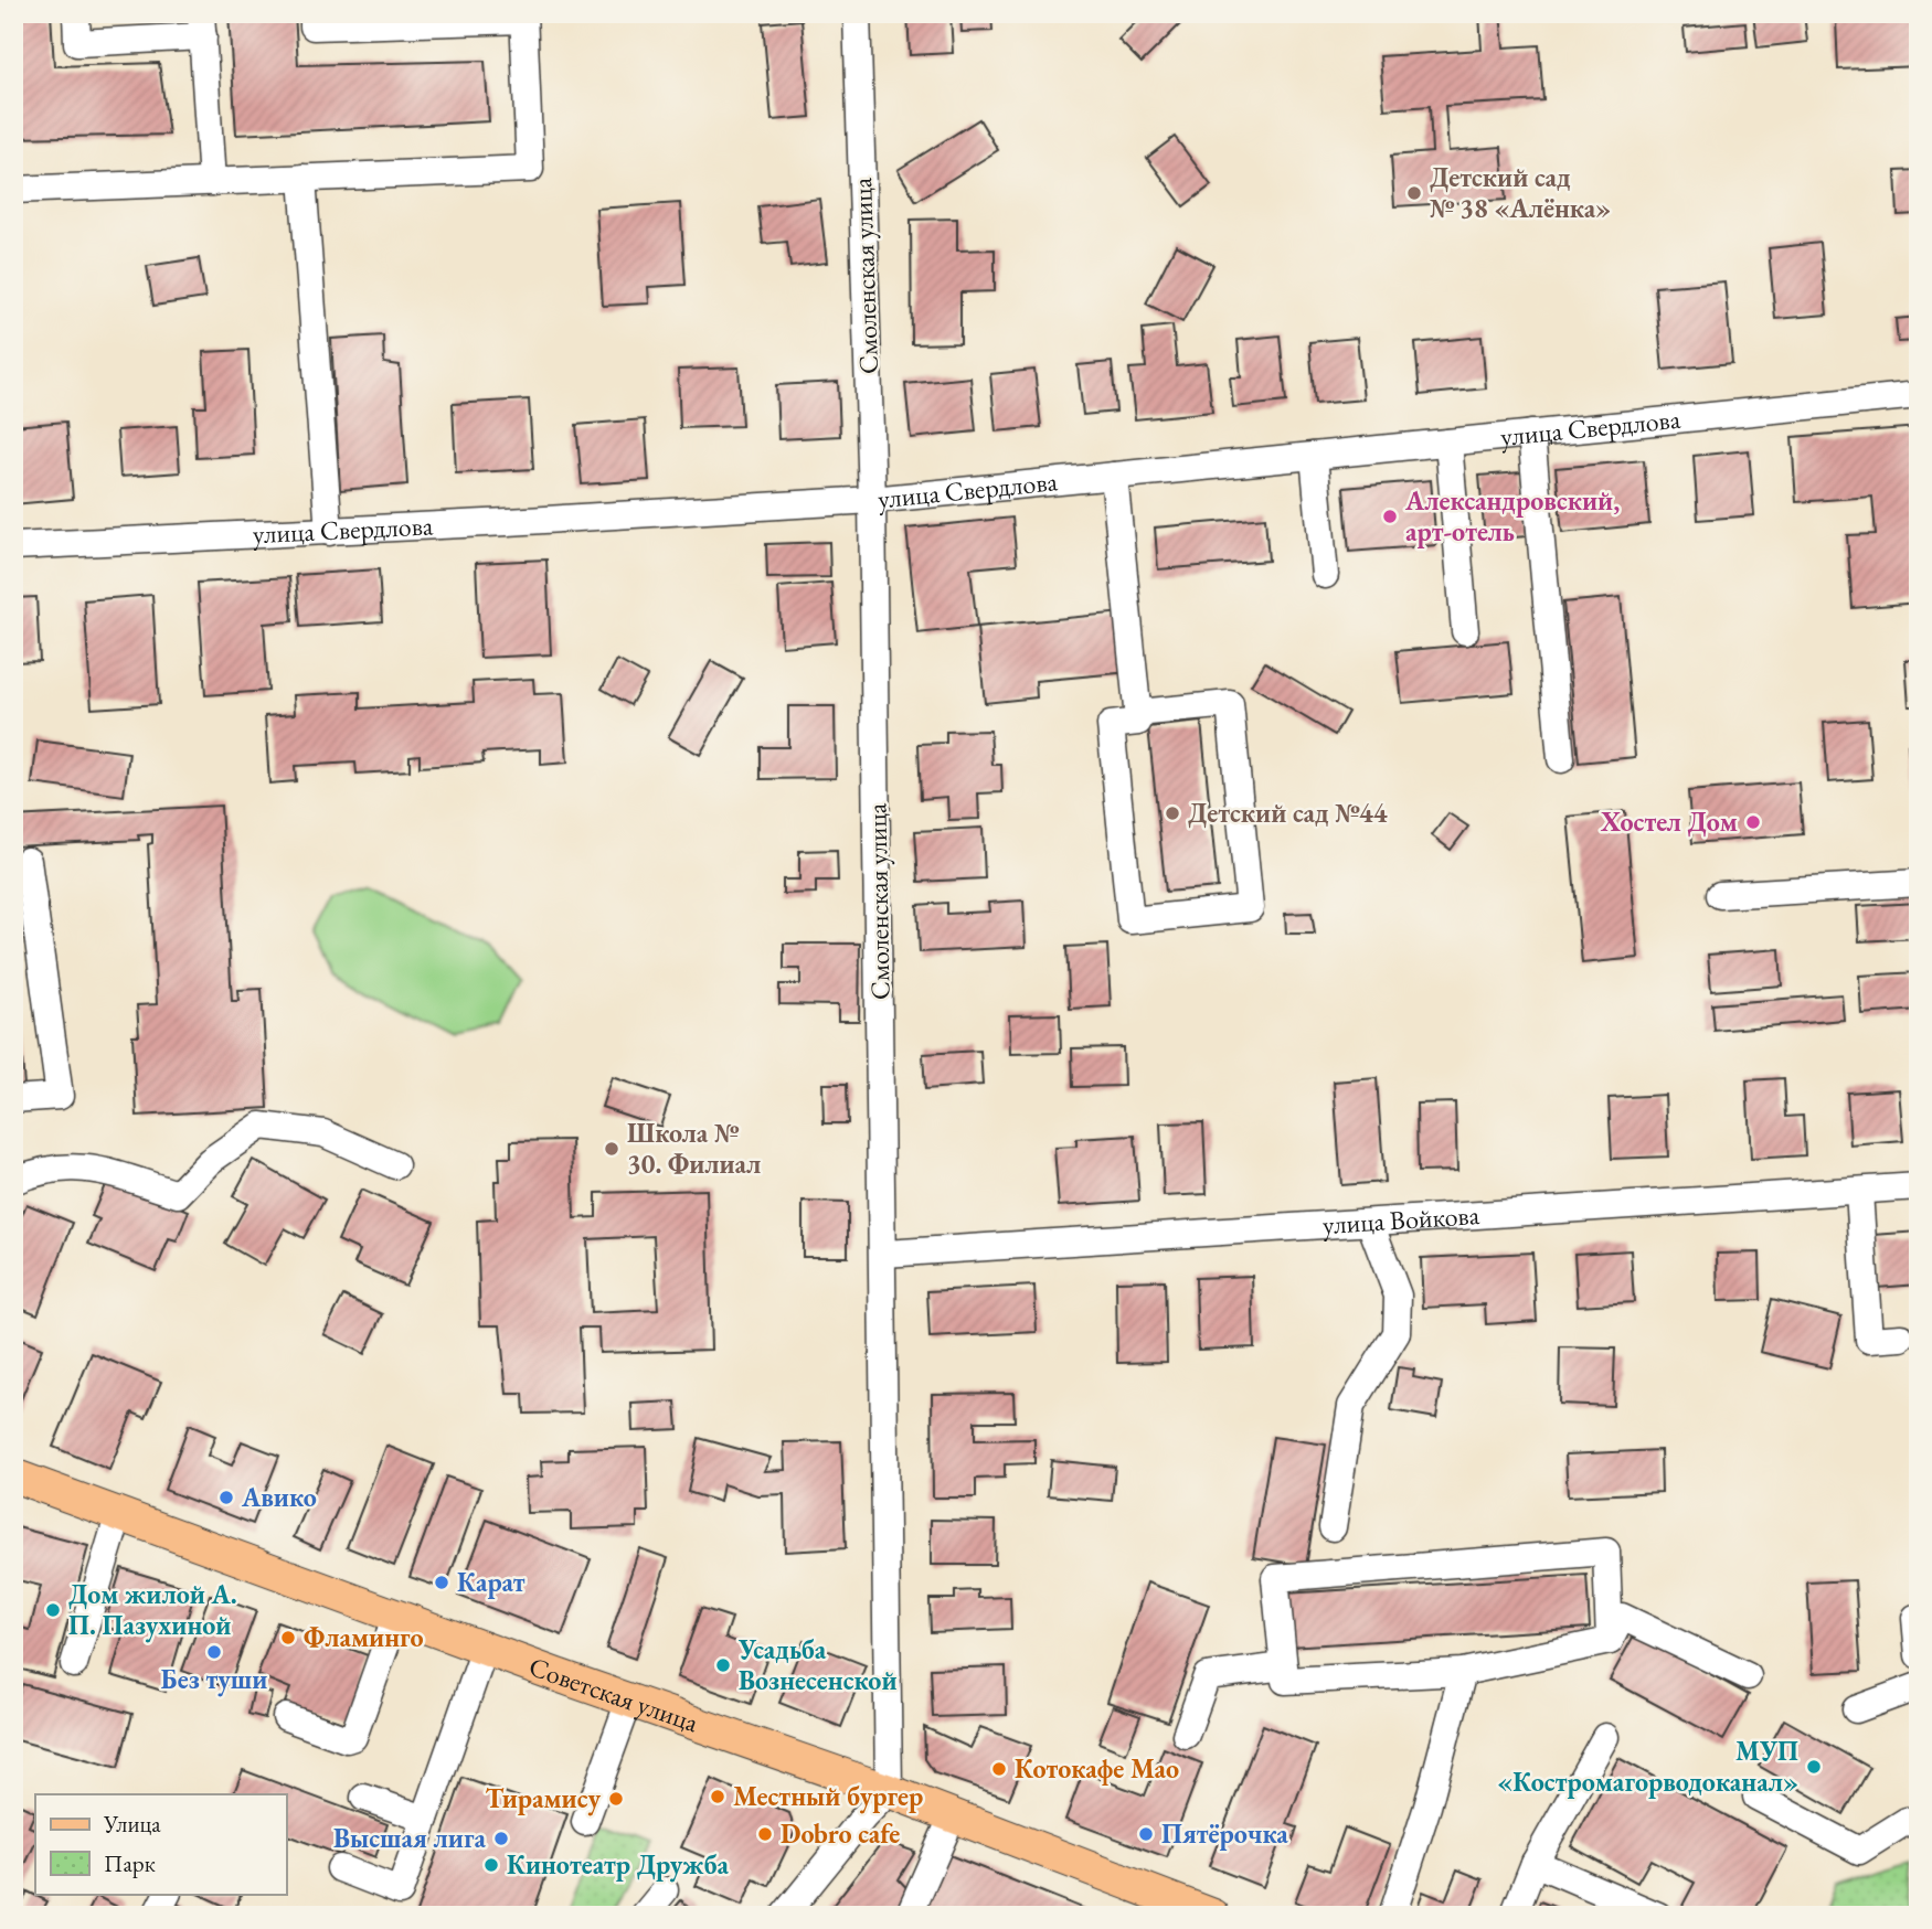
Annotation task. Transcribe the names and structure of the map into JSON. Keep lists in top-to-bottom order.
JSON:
{
  "streets": {
    "main road": ["Советская улица"],
    "street": ["Смоленская улица", "улица Свердлова", "улица Войкова"]
  },
  "crossings": [
    ["Смоленская улица", "улица Свердлова"],
    ["Смоленская улица", "улица Войкова"],
    ["Смоленская улица", "Советская улица"]
  ],
  "places": [
    "Детский сад № 38 «Алёнка»",
    "Александровский, арт-отель",
    "Детский сад №44",
    "Хостел Дом",
    "Школа № 30. Филиал",
    "Авико",
    "Карат",
    "Дом жилой А. П. Пазухиной",
    "Фламинго",
    "Без туши",
    "Усадьба Вознесенской",
    "МУП «Костромагорводоканал»",
    "Котокафе Мао",
    "Местный бургер",
    "Тирамису",
    "Dobro cafe",
    "Пятёрочка",
    "Высшая лига",
    "Кинотеатр Дружба"
  ],
  "legend": ["Улица", "Парк"]
}
